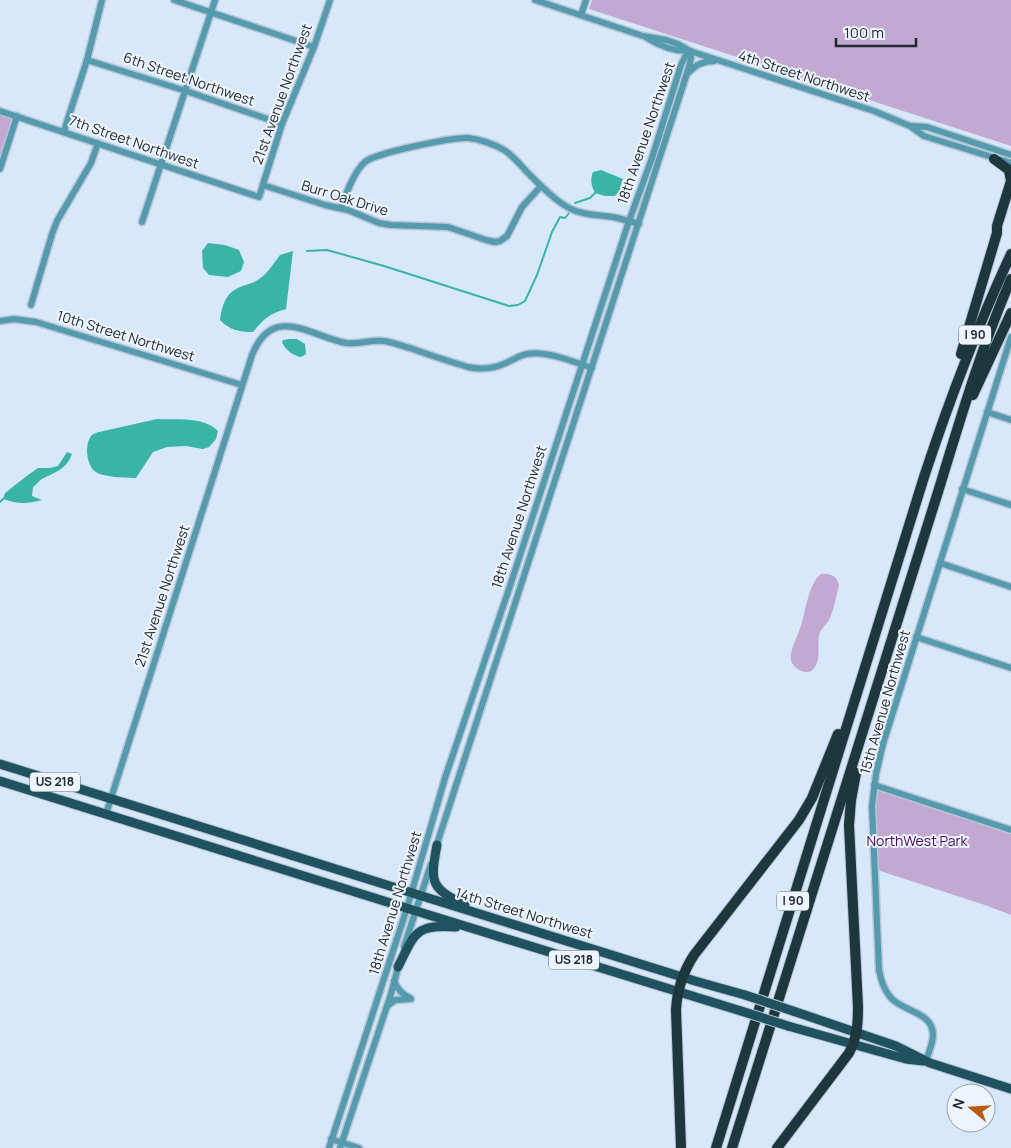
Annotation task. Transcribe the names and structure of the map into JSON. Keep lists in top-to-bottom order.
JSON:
{
  "streets": {
    "highway": ["I 90"],
    "main road": ["US 218", "14th Street Northwest"],
    "street": [
      "4th Street Northwest",
      "6th Street Northwest",
      "21st Avenue Northwest",
      "18th Avenue Northwest",
      "7th Street Northwest",
      "Burr Oak Drive",
      "10th Street Northwest",
      "15th Avenue Northwest"
    ]
  },
  "crossings": [
    ["4th Street Northwest", "18th Avenue Northwest"],
    ["6th Street Northwest", "21st Avenue Northwest"],
    ["21st Avenue Northwest", "18th Avenue Northwest"],
    ["21st Avenue Northwest", "7th Street Northwest"],
    ["21st Avenue Northwest", "Burr Oak Drive"],
    ["21st Avenue Northwest", "10th Street Northwest"],
    ["21st Avenue Northwest", "US 218"],
    ["21st Avenue Northwest", "14th Street Northwest"],
    ["18th Avenue Northwest", "14th Street Northwest"],
    ["15th Avenue Northwest", "14th Street Northwest"],
    ["US 218", "14th Street Northwest"]
  ],
  "parks": ["NorthWest Park"],
  "scale_bar": "100 m",
  "north": "left"
}
